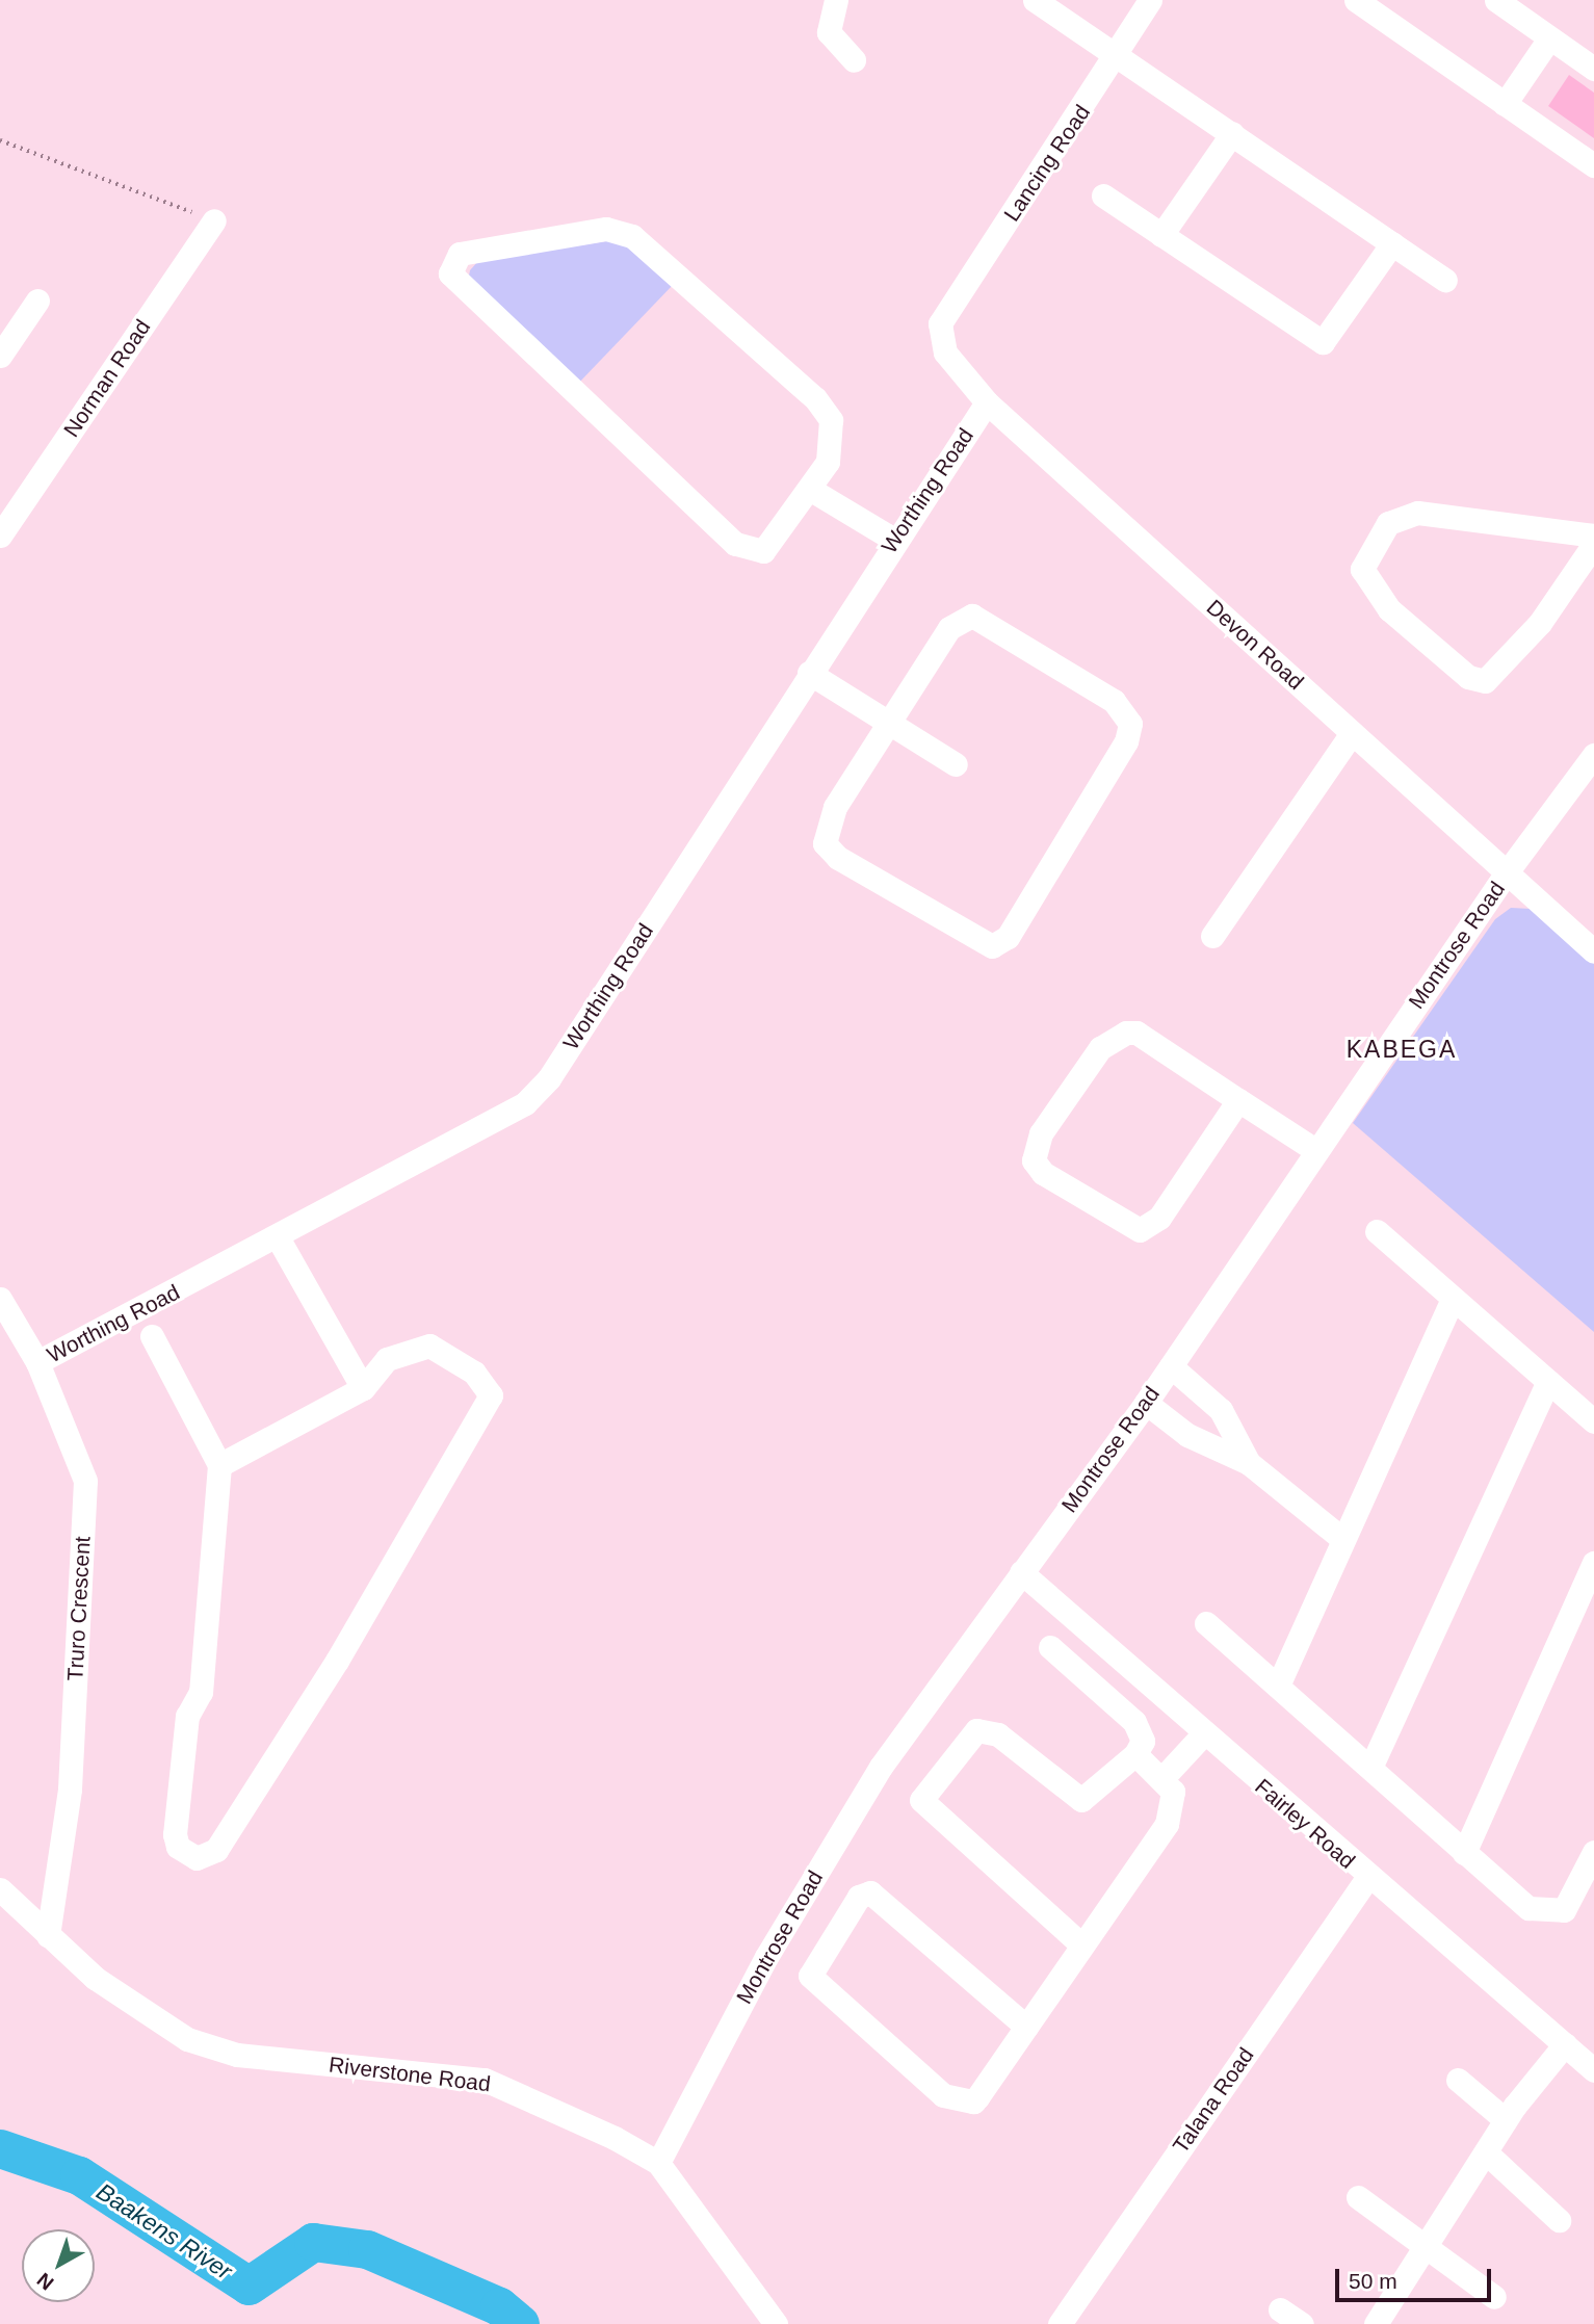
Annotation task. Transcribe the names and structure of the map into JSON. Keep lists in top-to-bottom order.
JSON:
{
  "streets": {
    "street": [
      "Lancing Road",
      "Norman Road",
      "Worthing Road",
      "Devon Road",
      "Montrose Road",
      "Truro Crescent",
      "Fairley Road",
      "Riverstone Road",
      "Talana Road"
    ]
  },
  "crossings": [
    ["Lancing Road", "Devon Road"],
    ["Worthing Road", "Devon Road"],
    ["Worthing Road", "Truro Crescent"],
    ["Devon Road", "Montrose Road"],
    ["Montrose Road", "Fairley Road"],
    ["Montrose Road", "Riverstone Road"],
    ["Truro Crescent", "Riverstone Road"],
    ["Fairley Road", "Talana Road"]
  ],
  "districts": ["KABEGA"],
  "water": ["Baakens River"],
  "scale_bar": "50 m",
  "north": "bottom left"
}
